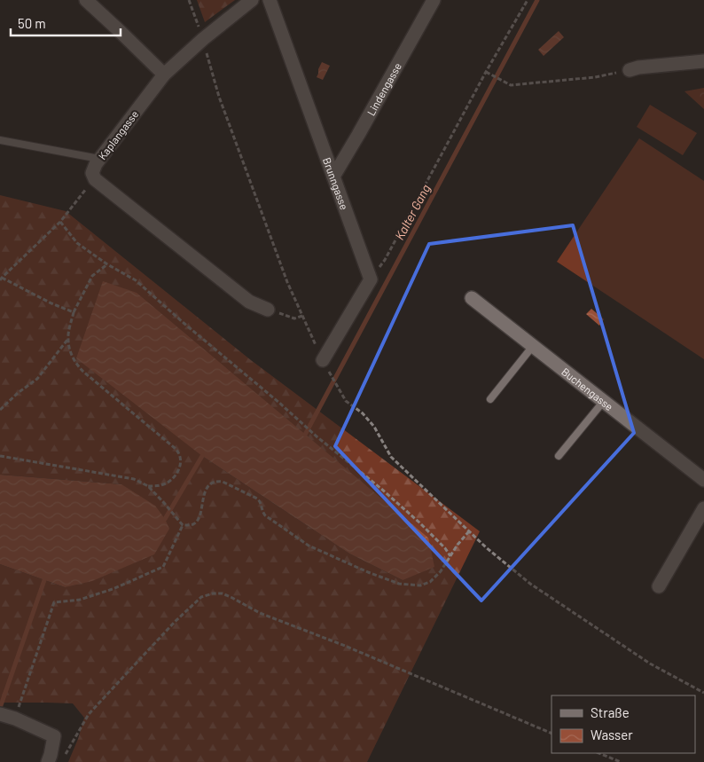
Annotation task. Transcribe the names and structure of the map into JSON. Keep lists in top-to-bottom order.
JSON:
{
  "streets": {
    "street": [
      "Lindengasse",
      "Kaplangasse",
      "Brunngasse",
      "Buchengasse"
    ]
  },
  "crossings": [
    ["Lindengasse", "Brunngasse"]
  ],
  "water": ["Kalter Gang"],
  "legend": ["Straße", "Wasser"],
  "scale_bar": "50 m"
}
